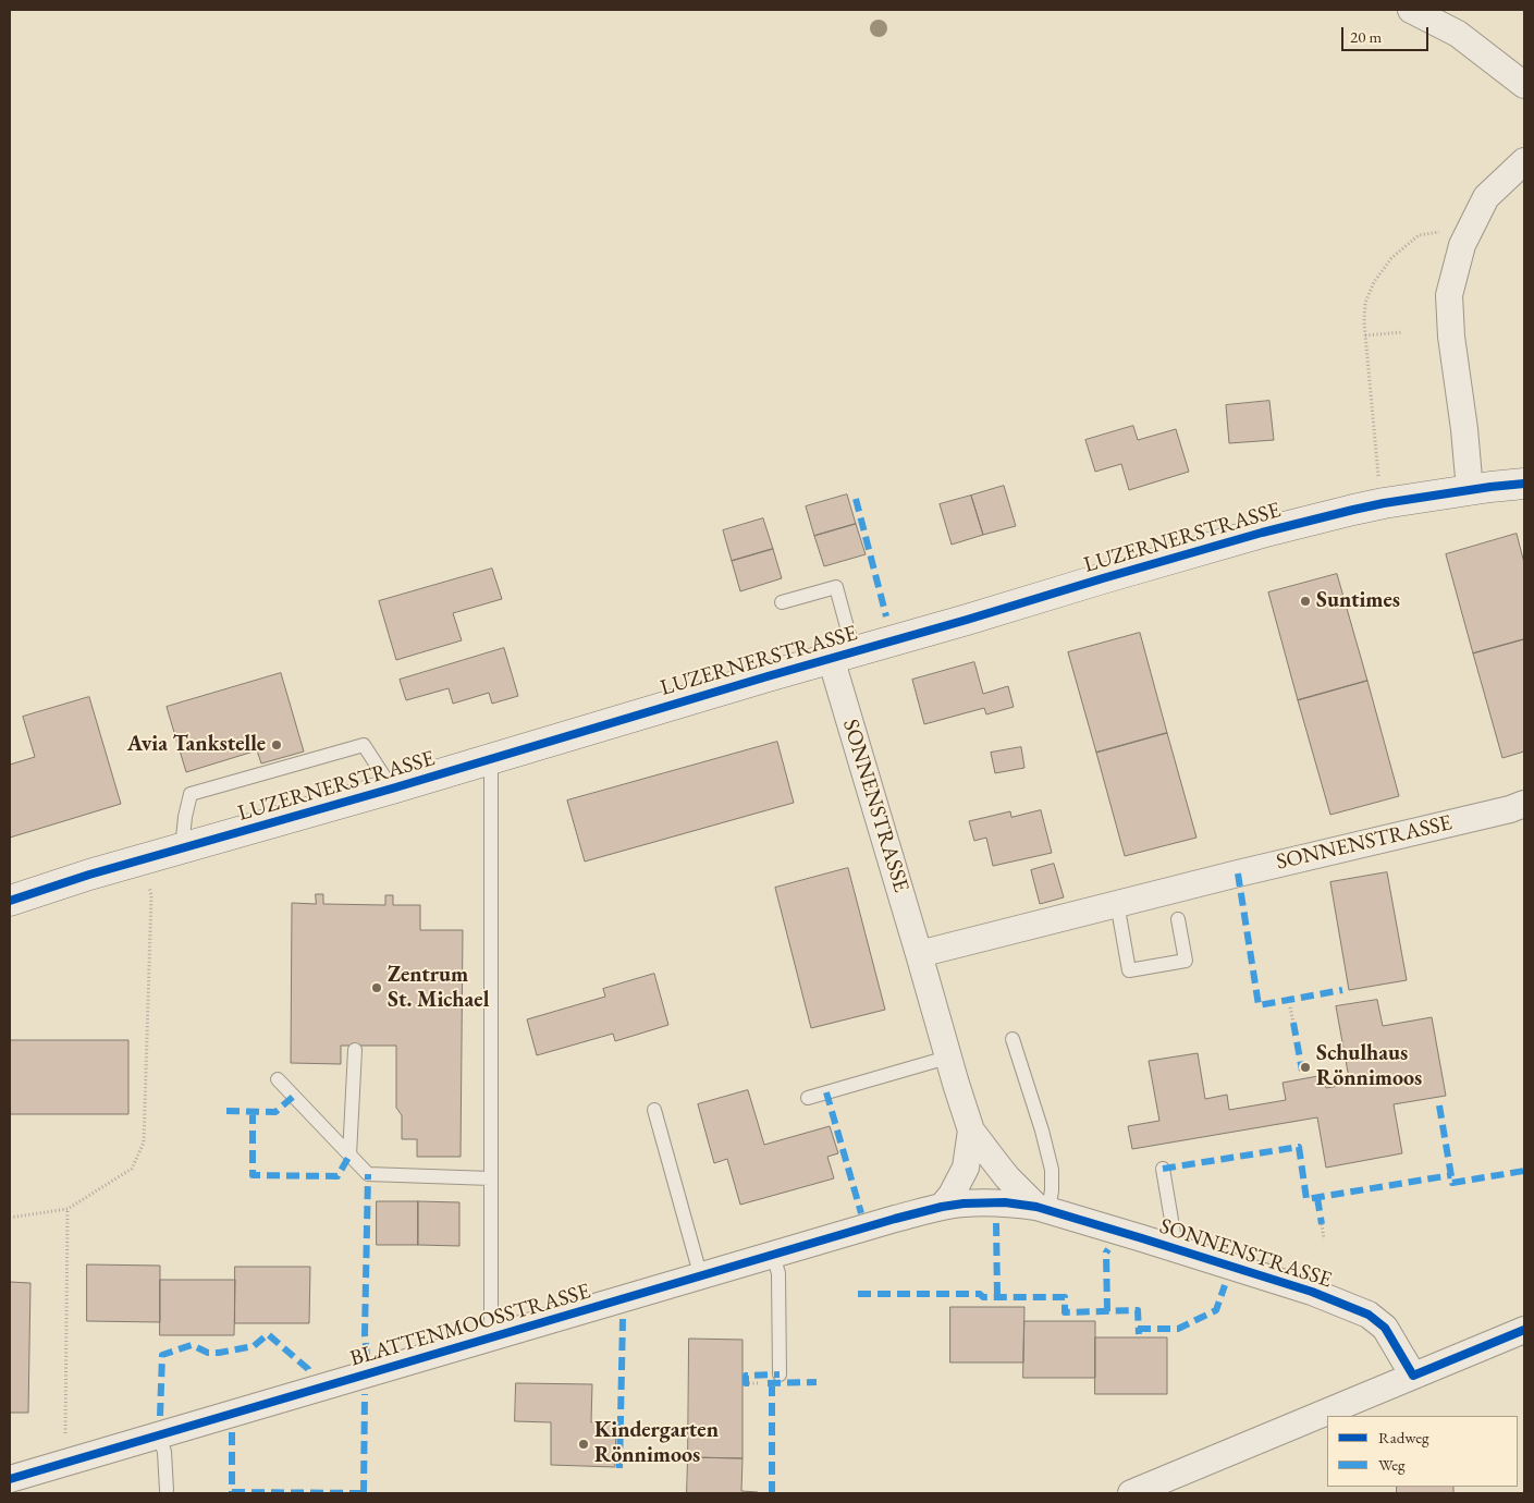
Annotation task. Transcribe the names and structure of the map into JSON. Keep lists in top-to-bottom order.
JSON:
{
  "streets": {
    "main road": ["LUZERNERSTRASSE"],
    "street": ["SONNENSTRASSE", "BLATTENMOOSSTRASSE"]
  },
  "crossings": [
    ["LUZERNERSTRASSE", "SONNENSTRASSE"],
    ["SONNENSTRASSE", "BLATTENMOOSSTRASSE"]
  ],
  "places": [
    "Suntimes",
    "Avia Tankstelle",
    "Zentrum St. Michael",
    "Schulhaus Rönnimoos",
    "Kindergarten Rönnimoos"
  ],
  "legend": ["Radweg", "Weg"],
  "scale_bar": "20 m"
}
